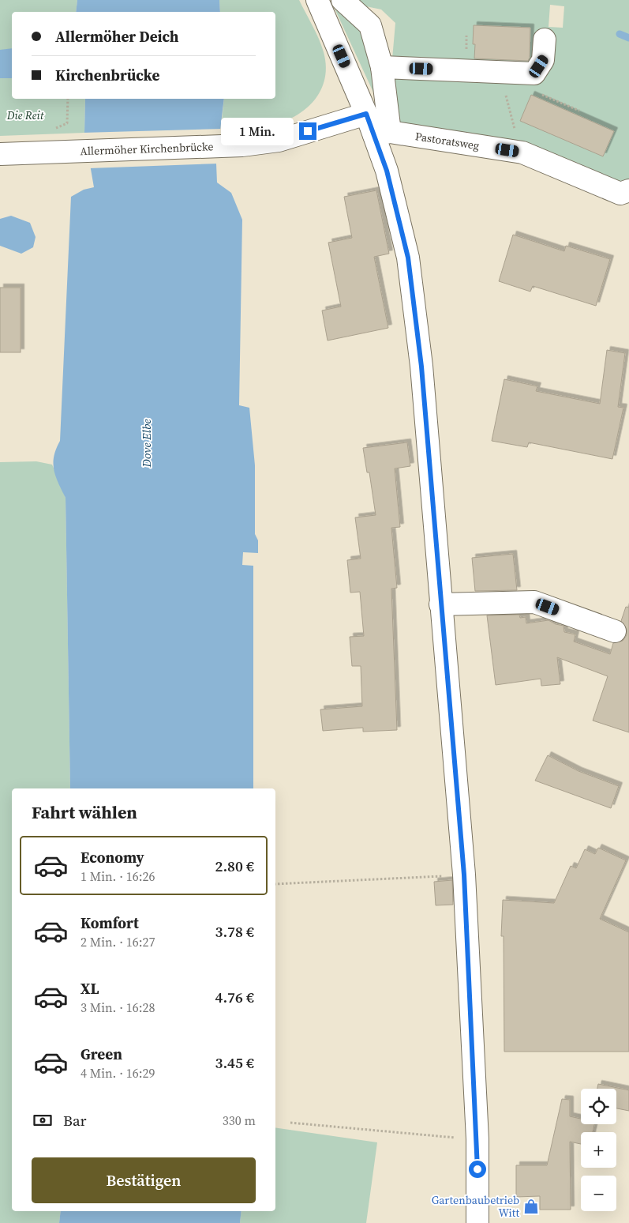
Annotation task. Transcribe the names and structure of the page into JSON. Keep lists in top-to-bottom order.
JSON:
{
  "streets": {
    "street": ["Pastoratsweg", "Allermöher Kirchenbrücke"]
  },
  "water": ["Dove Elbe"],
  "parks": ["Die Reit"],
  "places": {
    "shop": ["Gartenbaubetrieb Witt"]
  },
  "page": {
    "banner": ["Allermöher Deich", "Kirchenbrücke"],
    "bubble": "1 Min.",
    "heading": "Fahrt wählen",
    "list": [
      {
        "name": "Economy",
        "note": "1 Min. · 16:26",
        "value": "2.80 €"
      },
      {
        "name": "Komfort",
        "note": "2 Min. · 16:27",
        "value": "3.78 €"
      },
      {
        "name": "XL",
        "note": "3 Min. · 16:28",
        "value": "4.76 €"
      },
      {
        "name": "Green",
        "note": "4 Min. · 16:29",
        "value": "3.45 €"
      }
    ],
    "map_buttons": ["+", "−"],
    "pay": ["Bar", "330 m"],
    "buttons": "Bestätigen"
  }
}
